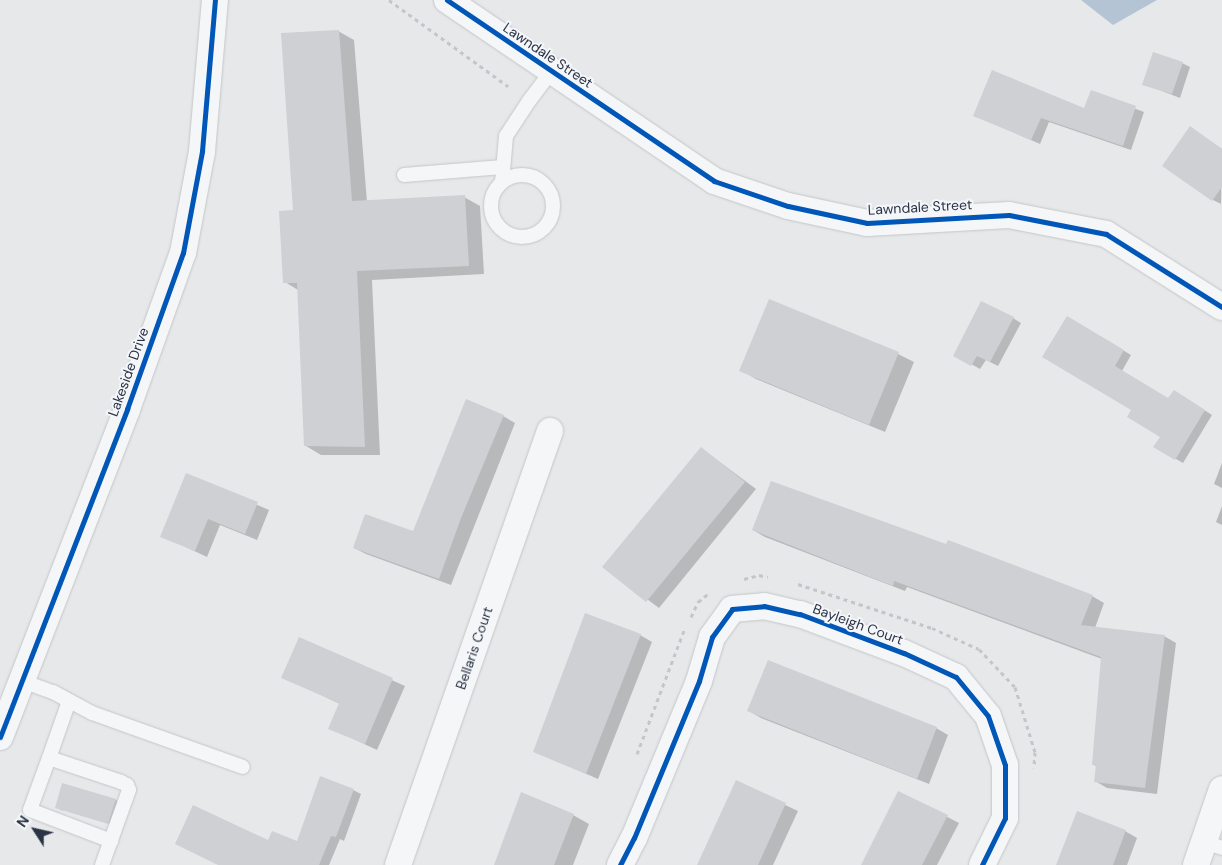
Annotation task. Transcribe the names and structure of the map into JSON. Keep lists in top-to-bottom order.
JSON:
{
  "streets": {
    "street": [
      "Lawndale Street",
      "Lakeside Drive",
      "Bayleigh Court",
      "Bellaris Court"
    ]
  },
  "north": "top left"
}
